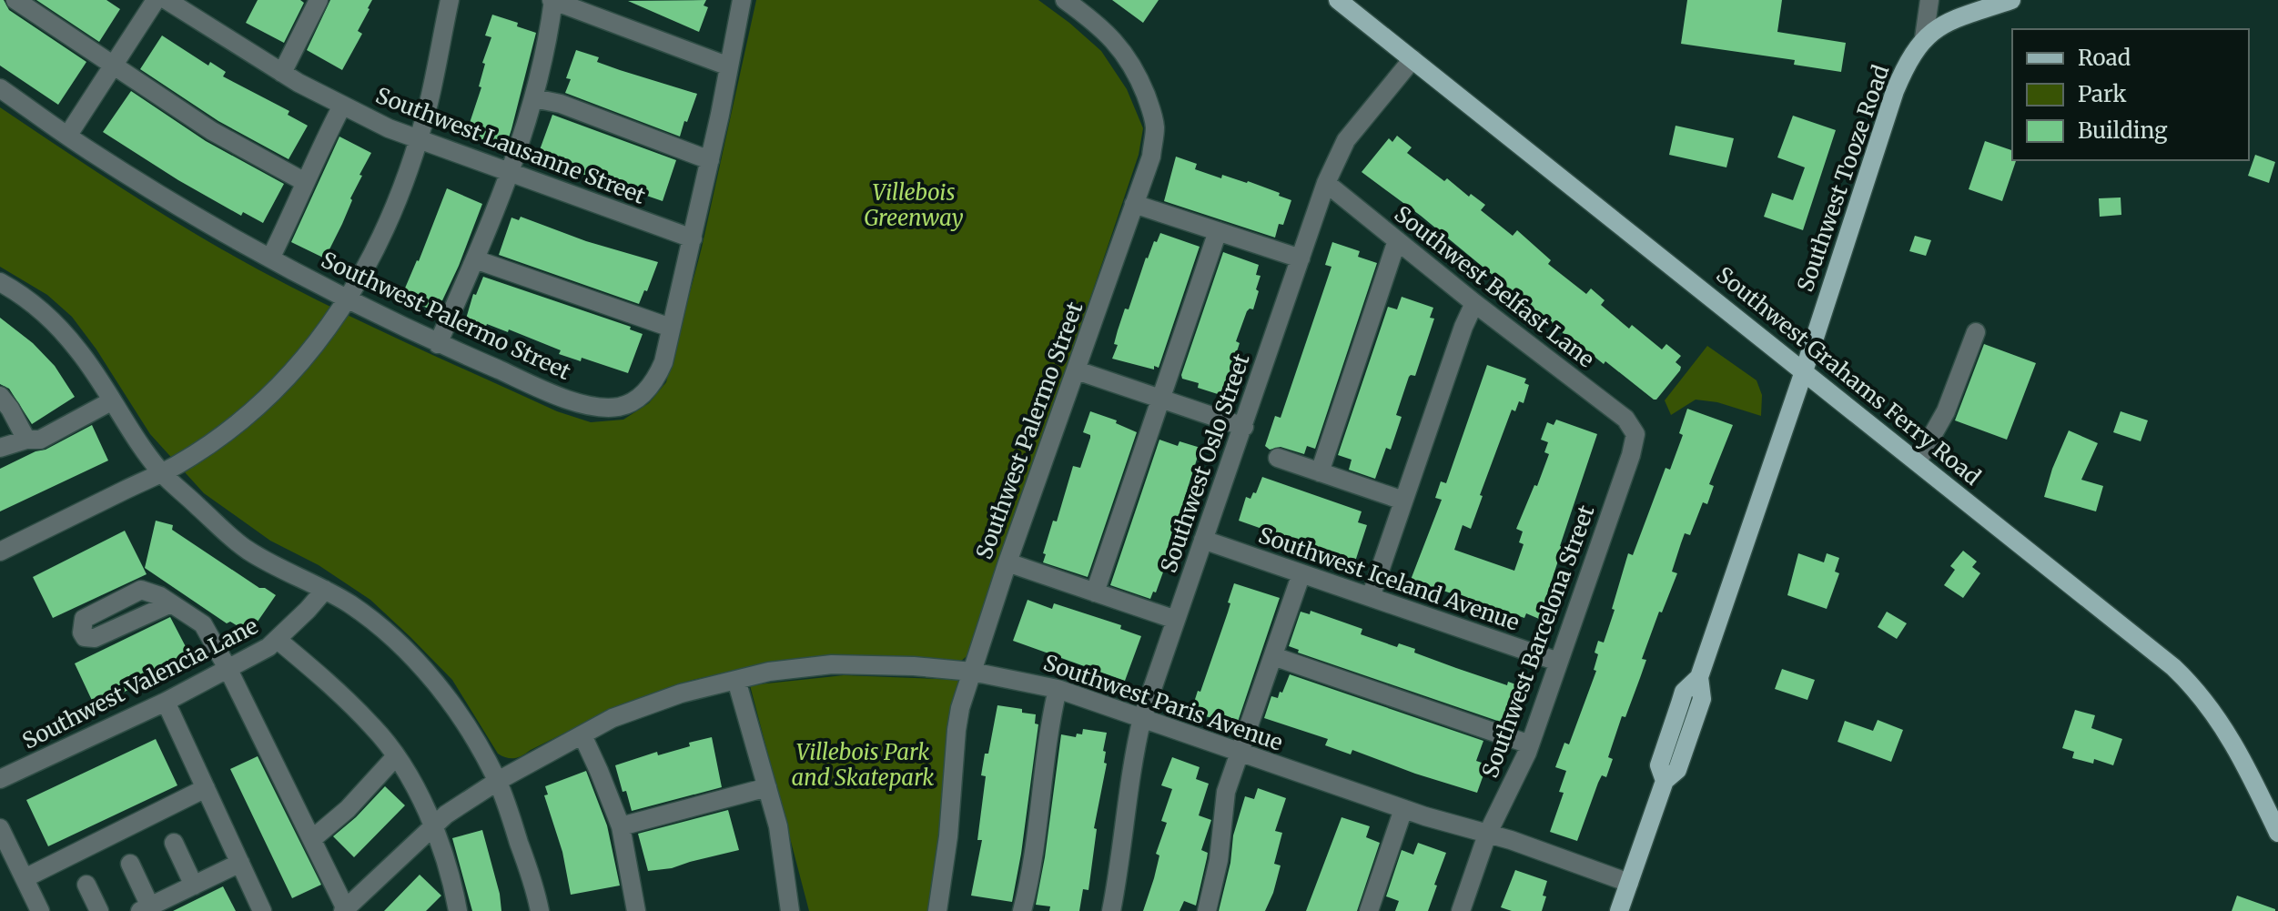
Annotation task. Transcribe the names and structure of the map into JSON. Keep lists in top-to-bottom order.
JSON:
{
  "streets": {
    "main road": ["Southwest Tooze Road", "Southwest Grahams Ferry Road"],
    "street": [
      "Southwest Lausanne Street",
      "Southwest Belfast Lane",
      "Southwest Palermo Street",
      "Southwest Oslo Street",
      "Southwest Iceland Avenue",
      "Southwest Barcelona Street",
      "Southwest Valencia Lane",
      "Southwest Paris Avenue"
    ]
  },
  "crossings": [
    ["Southwest Lausanne Street", "Southwest Palermo Street"],
    ["Southwest Tooze Road", "Southwest Grahams Ferry Road"],
    ["Southwest Tooze Road", "Southwest Paris Avenue"],
    ["Southwest Belfast Lane", "Southwest Oslo Street"],
    ["Southwest Belfast Lane", "Southwest Barcelona Street"],
    ["Southwest Palermo Street", "Southwest Paris Avenue"],
    ["Southwest Grahams Ferry Road", "Southwest Oslo Street"],
    ["Southwest Oslo Street", "Southwest Iceland Avenue"],
    ["Southwest Oslo Street", "Southwest Paris Avenue"],
    ["Southwest Iceland Avenue", "Southwest Barcelona Street"],
    ["Southwest Barcelona Street", "Southwest Paris Avenue"]
  ],
  "parks": ["Villebois Greenway", "Villebois Park and Skatepark"],
  "legend": ["Road", "Park", "Building"]
}
